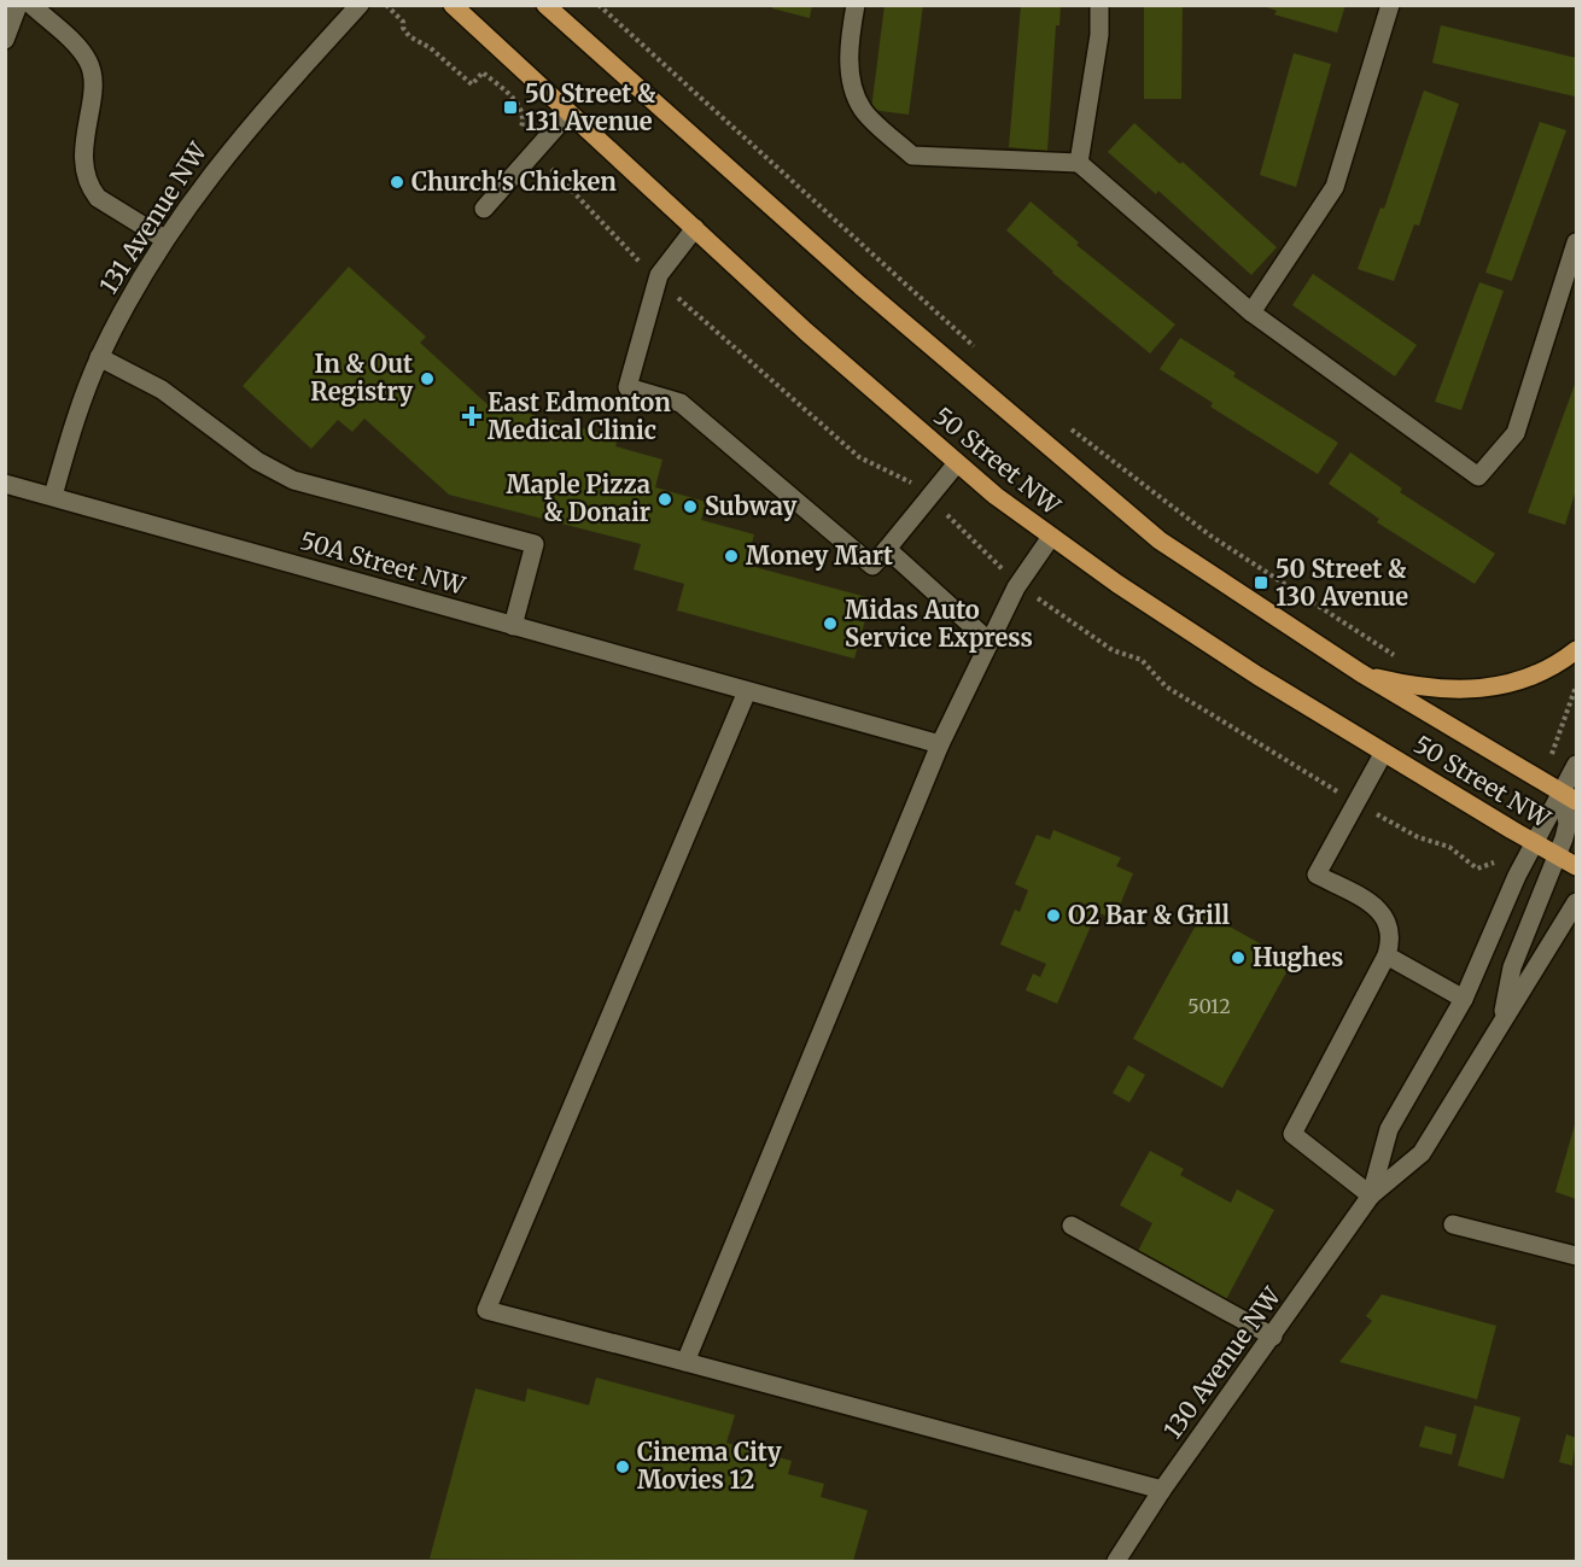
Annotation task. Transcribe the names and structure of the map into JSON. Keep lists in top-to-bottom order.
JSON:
{
  "streets": {
    "main road": ["50 Street NW"],
    "street": ["131 Avenue NW", "50A Street NW", "130 Avenue NW"]
  },
  "crossings": [
    ["131 Avenue NW", "50A Street NW"],
    ["50 Street NW", "130 Avenue NW"]
  ],
  "places": {
    "transit": ["50 Street & 131 Avenue", "50 Street & 130 Avenue"],
    "other": [
      "Church's Chicken",
      "In & Out Registry",
      "Maple Pizza & Donair",
      "Subway",
      "Money Mart",
      "Midas Auto Service Express",
      "O2 Bar & Grill",
      "Hughes",
      "Cinema City Movies 12"
    ],
    "health": ["East Edmonton Medical Clinic"]
  },
  "house_numbers": ["5012"]
}
